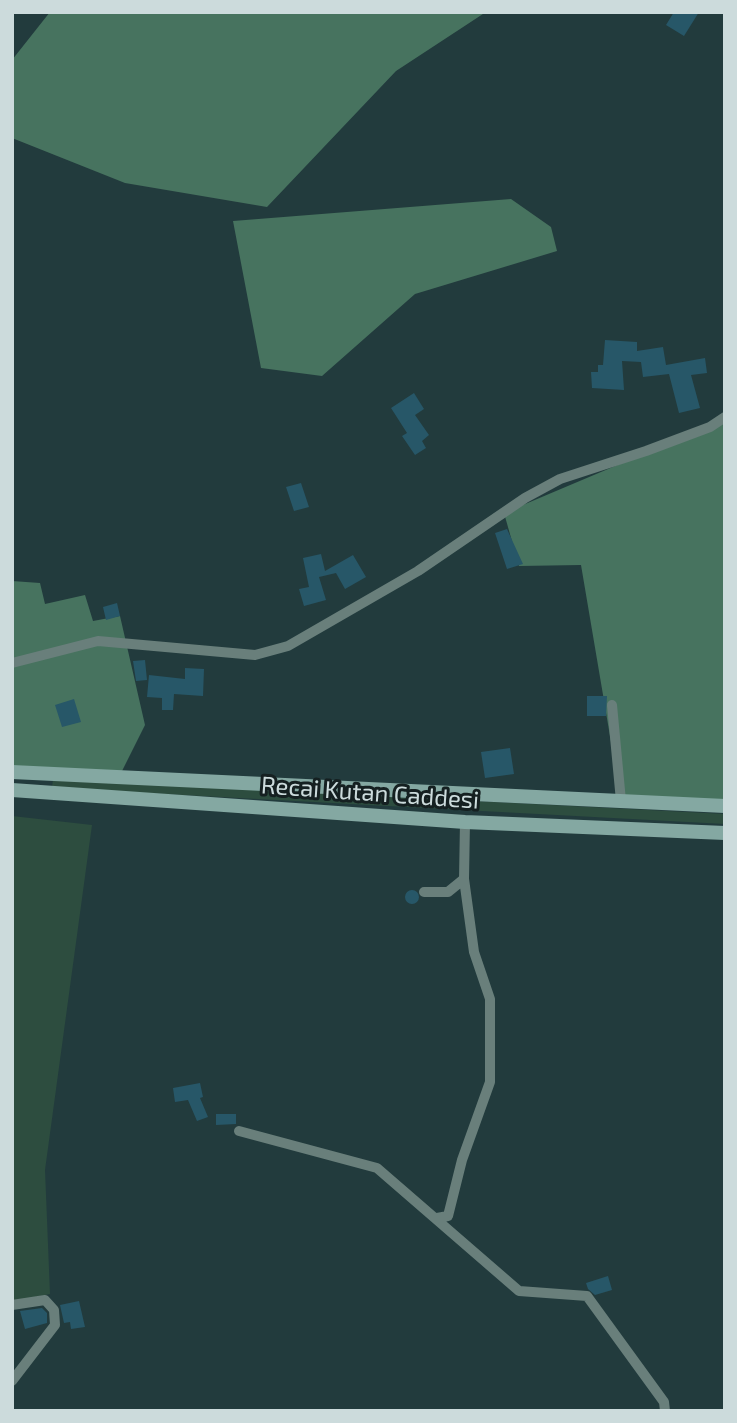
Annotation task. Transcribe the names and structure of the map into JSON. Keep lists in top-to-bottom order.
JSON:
{
  "streets": {
    "main road": ["Recai Kutan Caddesi"]
  }
}
